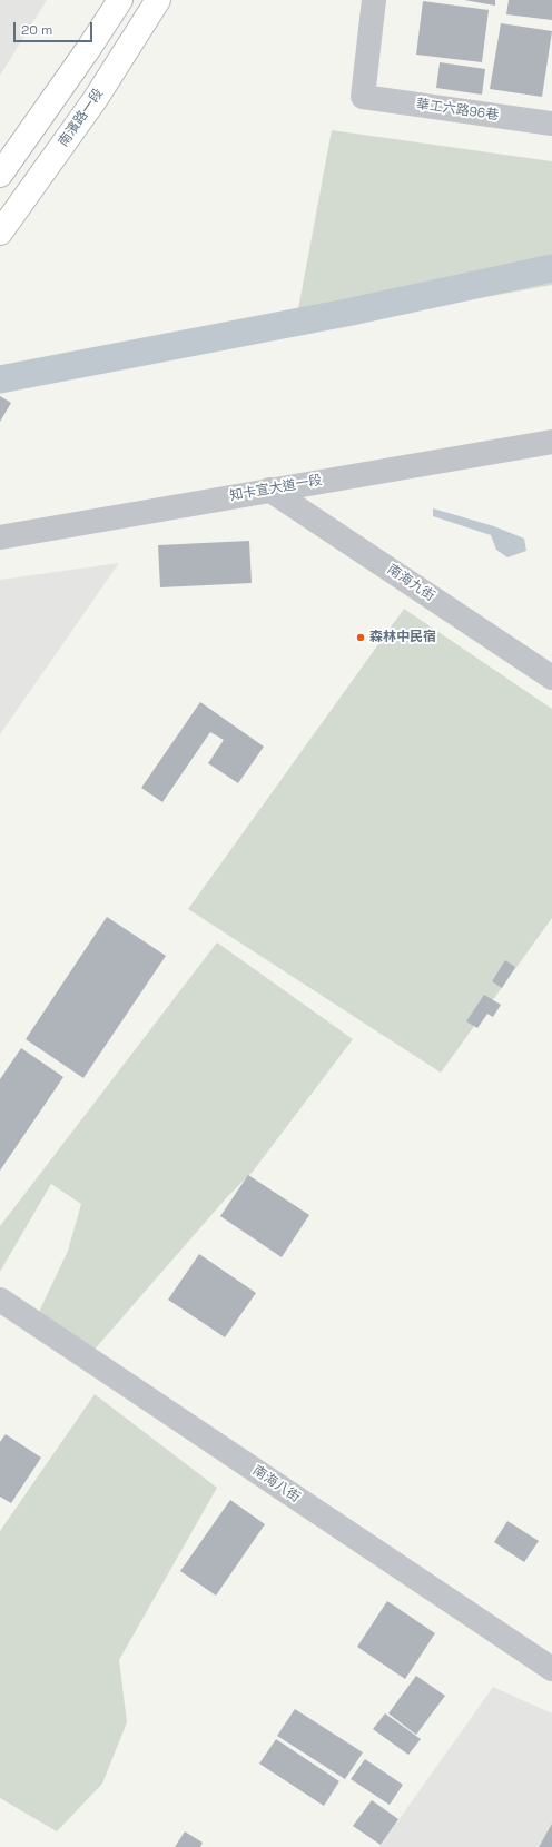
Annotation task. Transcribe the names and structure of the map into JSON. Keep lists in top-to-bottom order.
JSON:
{
  "streets": {
    "main road": ["南濱路一段"],
    "street": [
      "華工六路96巷",
      "知卡宣大道一段",
      "南海九街",
      "南海八街"
    ]
  },
  "crossings": [
    ["知卡宣大道一段", "南海九街"]
  ],
  "places": ["森林中民宿"],
  "scale_bar": "20 m"
}
